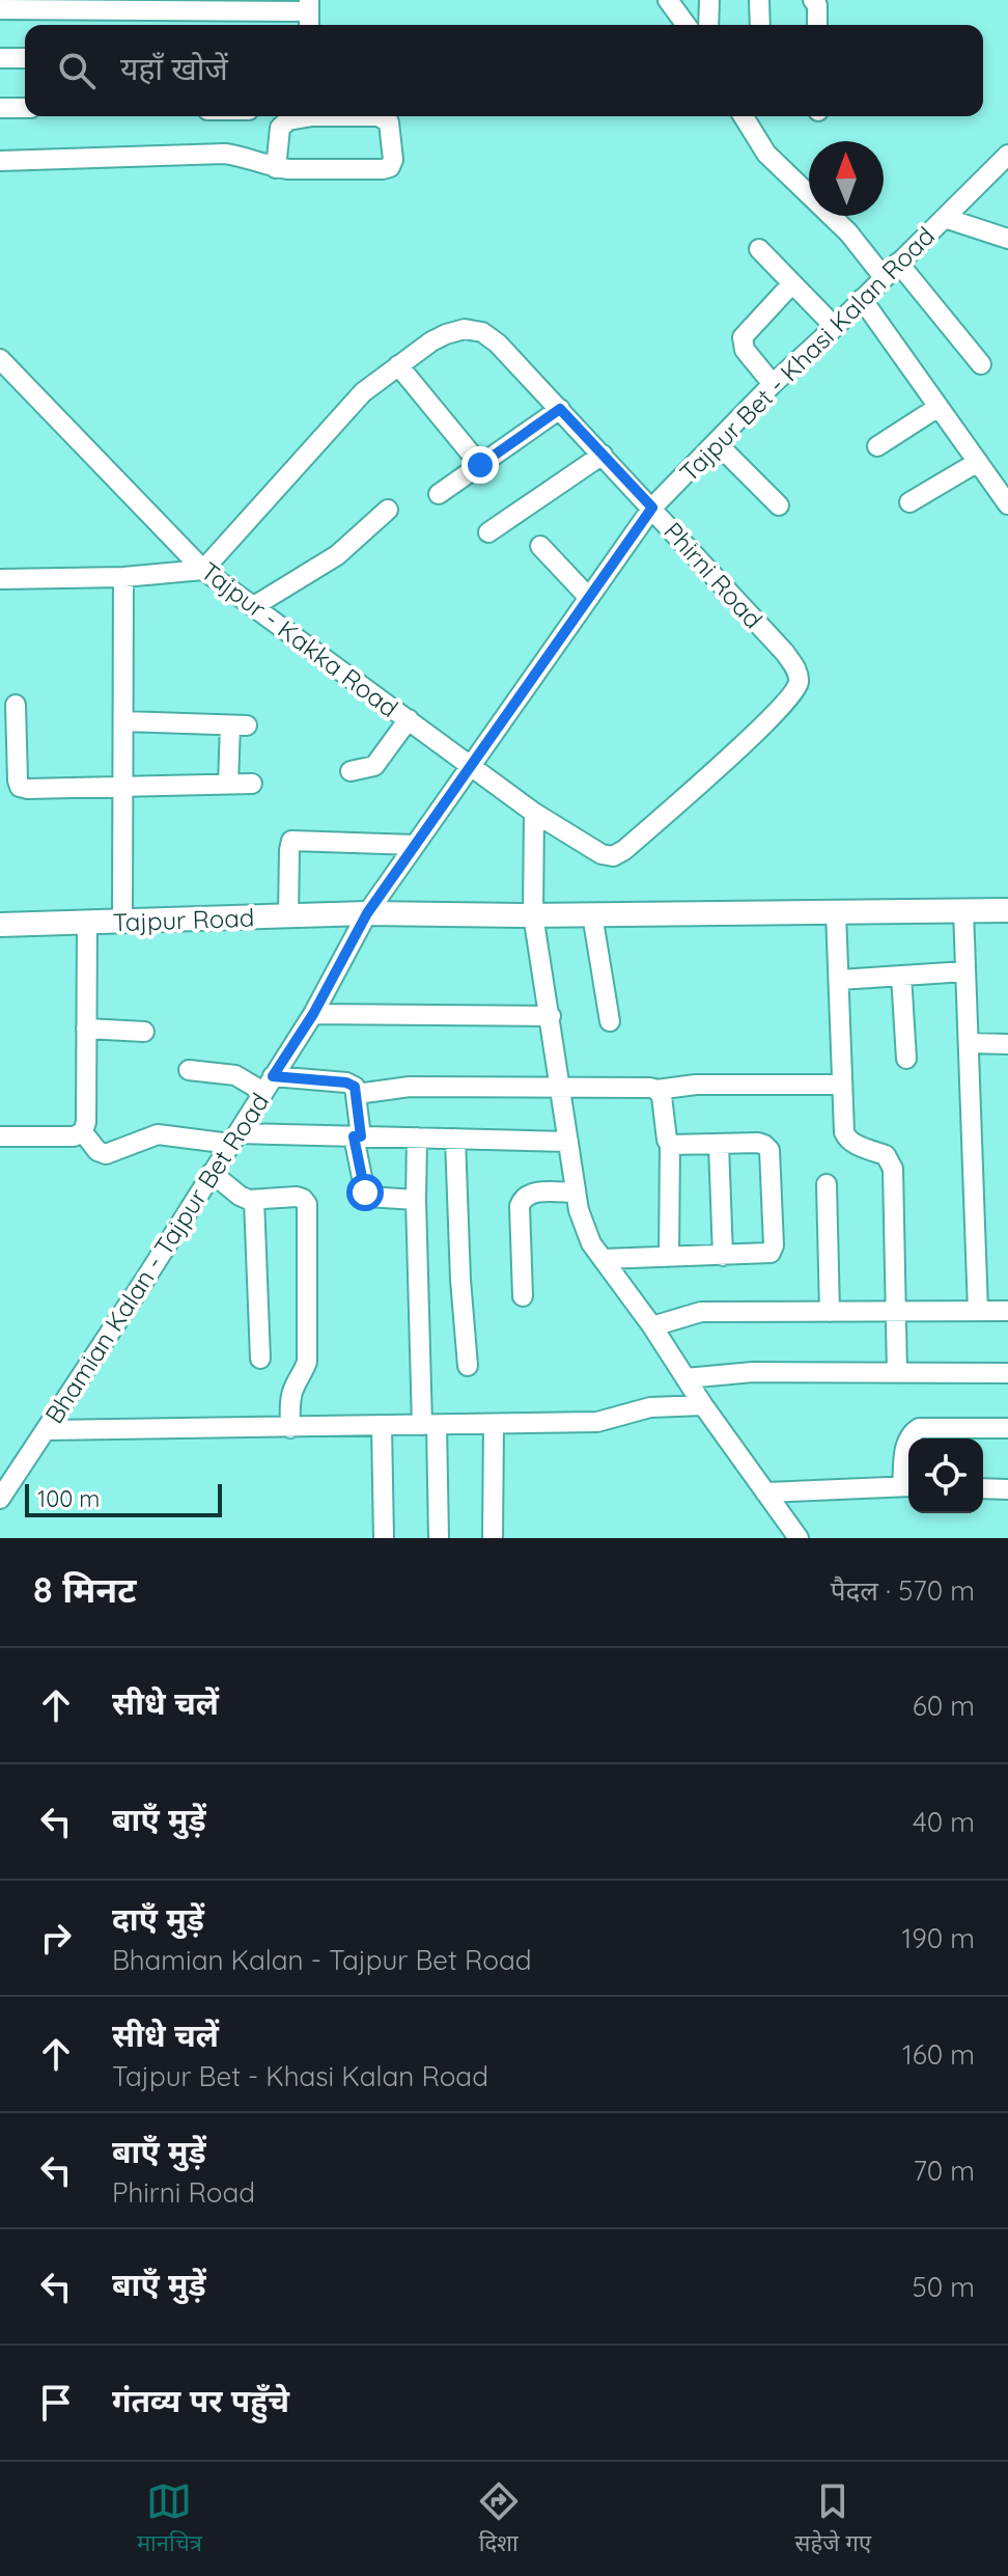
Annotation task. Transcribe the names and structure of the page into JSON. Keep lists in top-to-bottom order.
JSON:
{
  "streets": {
    "main road": ["Tajpur Road"],
    "street": [
      "Tajpur Bet - Khasi Kalan Road",
      "Phirni Road",
      "Tajpur - Kakka Road",
      "Bhamian Kalan - Tajpur Bet Road"
    ]
  },
  "crossings": [
    ["Tajpur Bet - Khasi Kalan Road", "Phirni Road"],
    ["Tajpur Bet - Khasi Kalan Road", "Tajpur - Kakka Road"],
    ["Tajpur Bet - Khasi Kalan Road", "Bhamian Kalan - Tajpur Bet Road"],
    ["Phirni Road", "Tajpur - Kakka Road"],
    ["Phirni Road", "Bhamian Kalan - Tajpur Bet Road"],
    ["Tajpur - Kakka Road", "Bhamian Kalan - Tajpur Bet Road"],
    ["Tajpur Road", "Bhamian Kalan - Tajpur Bet Road"]
  ],
  "scale_bar": "100 m",
  "north": "top",
  "page": {
    "search": "यहाँ खोजें",
    "scale": "100 m",
    "heading": ["8 मिनट", "पैदल · 570 m"],
    "list": [
      ["सीधे चलें", "60 m"],
      ["बाएँ मुड़ें", "40 m"],
      ["दाएँ मुड़ें", "Bhamian Kalan - Tajpur Bet Road", "190 m"],
      ["सीधे चलें", "Tajpur Bet - Khasi Kalan Road", "160 m"],
      ["बाएँ मुड़ें", "Phirni Road", "70 m"],
      ["बाएँ मुड़ें", "50 m"],
      "गंतव्य पर पहुँचे"
    ],
    "nav": ["मानचित्र", "दिशा", "सहेजे गए"]
  }
}
